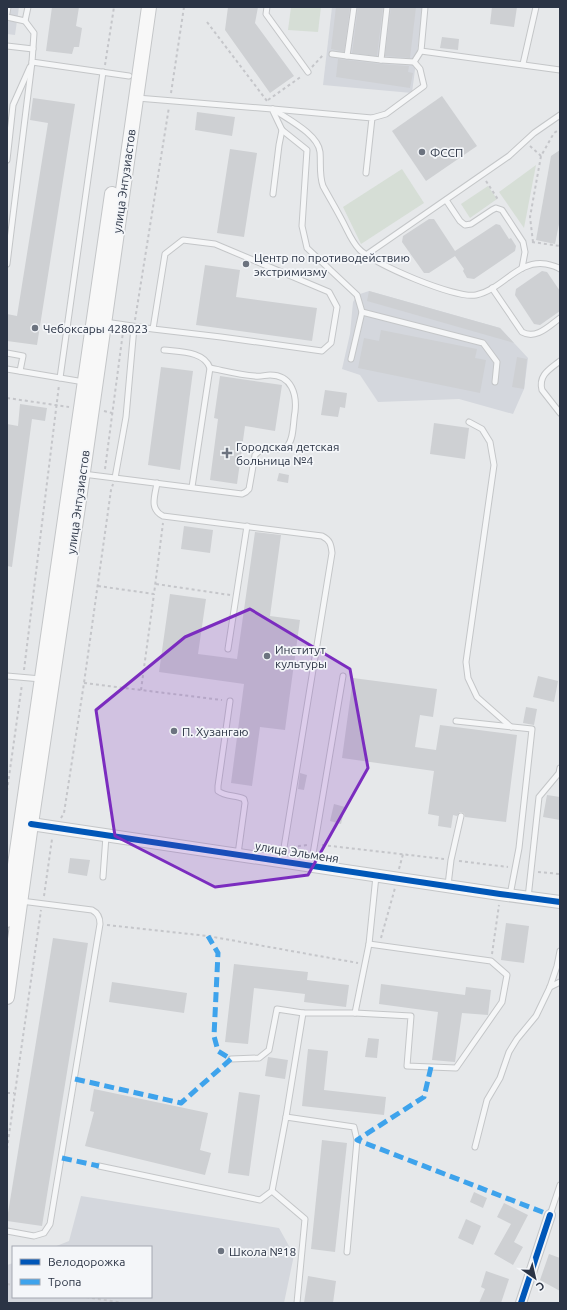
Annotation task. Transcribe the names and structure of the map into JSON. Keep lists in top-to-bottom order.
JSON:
{
  "streets": {
    "main road": ["улица Энтузиастов"],
    "street": ["улица Эльменя"]
  },
  "crossings": [
    ["улица Энтузиастов", "улица Эльменя"]
  ],
  "places": {
    "other": [
      "ФССП",
      "Центр по противодействию экстримизму",
      "Чебоксары 428023",
      "Институт культуры",
      "П. Хузангаю",
      "Школа №18"
    ],
    "health": ["Городская детская больница №4"]
  },
  "legend": ["Велодорожка", "Тропа"],
  "north": "bottom right"
}
